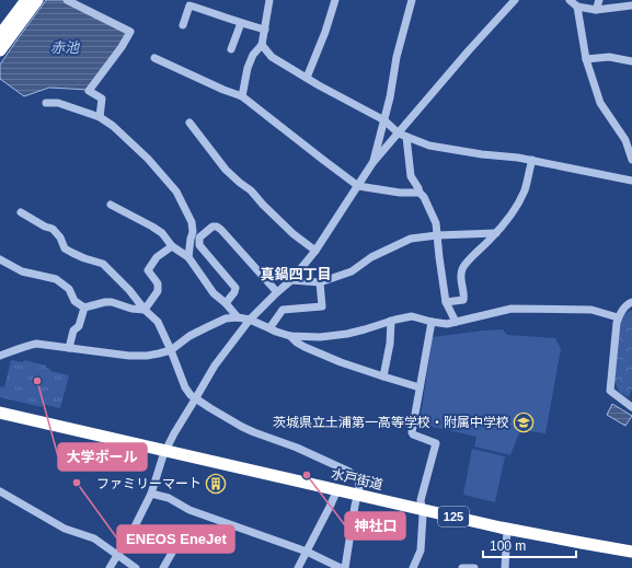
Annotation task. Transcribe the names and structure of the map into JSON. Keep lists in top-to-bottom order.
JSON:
{
  "streets": {
    "highway": ["水戸街道", "125"]
  },
  "districts": ["真鍋四丁目"],
  "water": ["赤池"],
  "places": {
    "other": ["大学ボール", "神社口", "ENEOS EneJet"],
    "school or university": ["茨城県立土浦第一高等学校・附属中学校"],
    "building": ["ファミリーマート"]
  },
  "scale_bar": "100 m"
}
